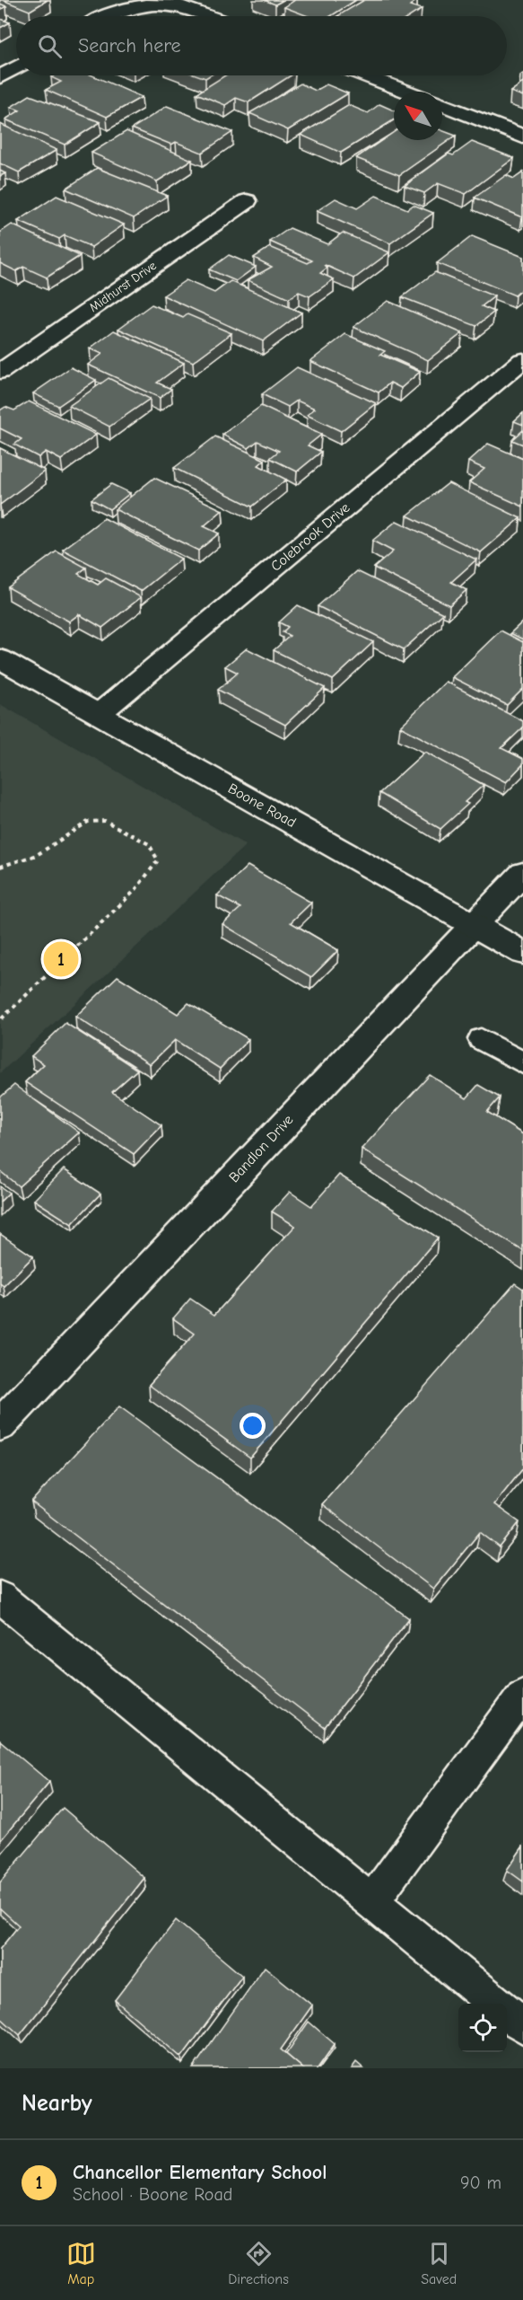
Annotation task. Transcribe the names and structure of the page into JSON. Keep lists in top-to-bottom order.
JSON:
{
  "streets": {
    "street": [
      "Midhurst Drive",
      "Colebrook Drive",
      "Boone Road",
      "Bandlon Drive"
    ]
  },
  "crossings": [
    ["Colebrook Drive", "Boone Road"],
    ["Boone Road", "Bandlon Drive"]
  ],
  "north": "top left",
  "page": {
    "search": "Search here",
    "pins": "1",
    "heading": "Nearby",
    "list": [
      {
        "mark": "1",
        "name": "Chancellor Elementary School",
        "note": "School · Boone Road",
        "value": "90 m"
      }
    ],
    "nav": ["Map", "Directions", "Saved"]
  }
}
